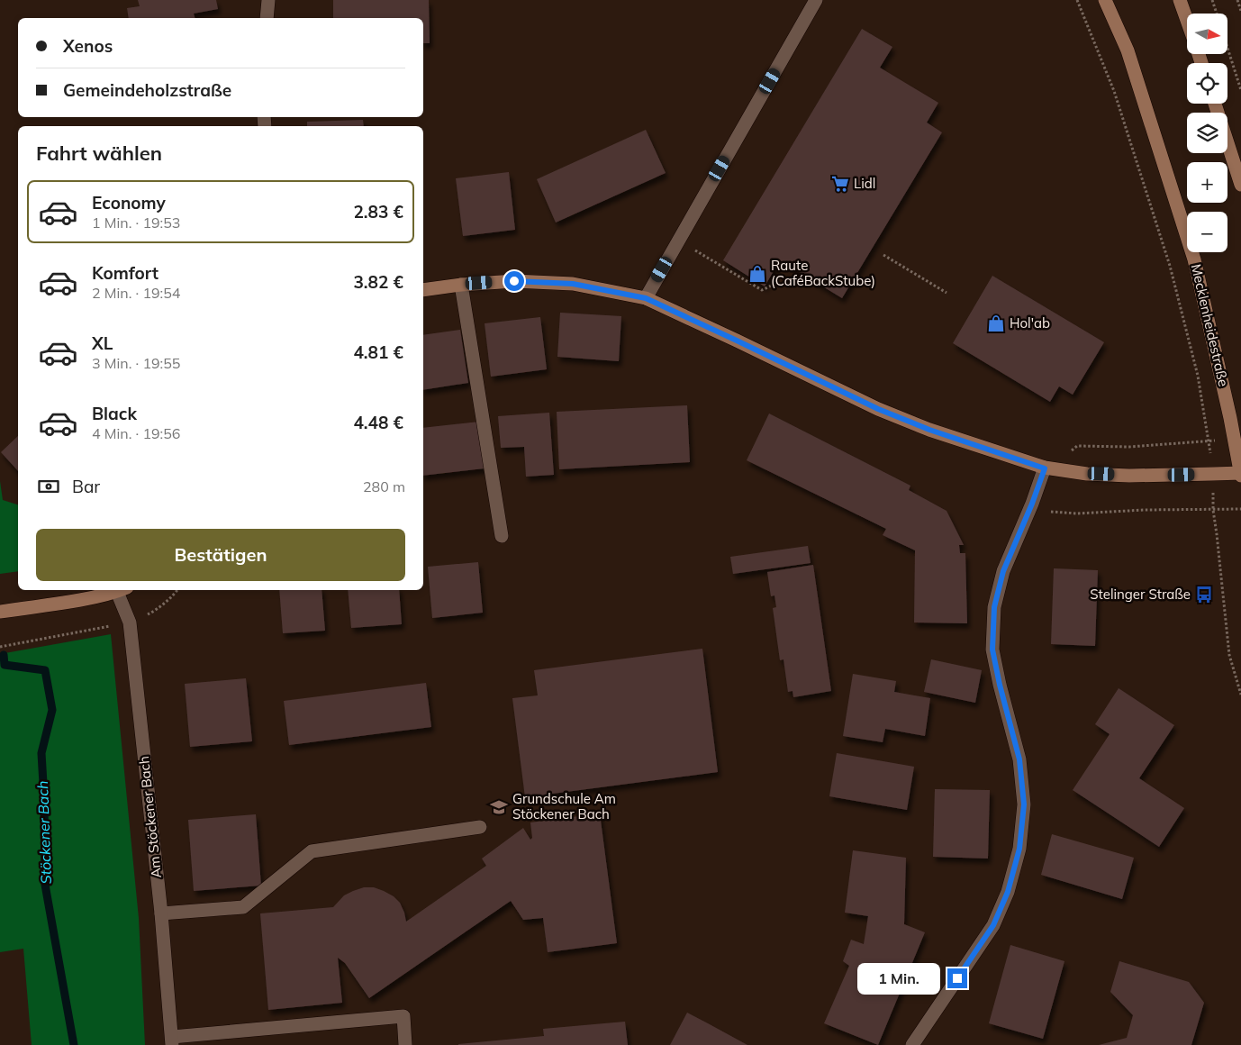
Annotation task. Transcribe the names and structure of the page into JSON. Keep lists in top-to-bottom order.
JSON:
{
  "streets": {
    "street": ["Mecklenheidestraße", "Am Stöckener Bach"]
  },
  "water": ["Stöckener Bach"],
  "places": {
    "supermarket": ["Lidl"],
    "shop": ["Raute (CaféBackStube)", "Hol'ab"],
    "bus stop": ["Stelinger Straße"],
    "school or university": ["Grundschule Am Stöckener Bach"]
  },
  "north": "right",
  "page": {
    "map_buttons": ["+", "−"],
    "banner": ["Xenos", "Gemeindeholzstraße"],
    "heading": "Fahrt wählen",
    "list": [
      {
        "name": "Economy",
        "note": "1 Min. · 19:53",
        "value": "2.83 €"
      },
      {
        "name": "Komfort",
        "note": "2 Min. · 19:54",
        "value": "3.82 €"
      },
      {
        "name": "XL",
        "note": "3 Min. · 19:55",
        "value": "4.81 €"
      },
      {
        "name": "Black",
        "note": "4 Min. · 19:56",
        "value": "4.48 €"
      }
    ],
    "pay": ["Bar", "280 m"],
    "buttons": "Bestätigen",
    "bubble": "1 Min."
  }
}
